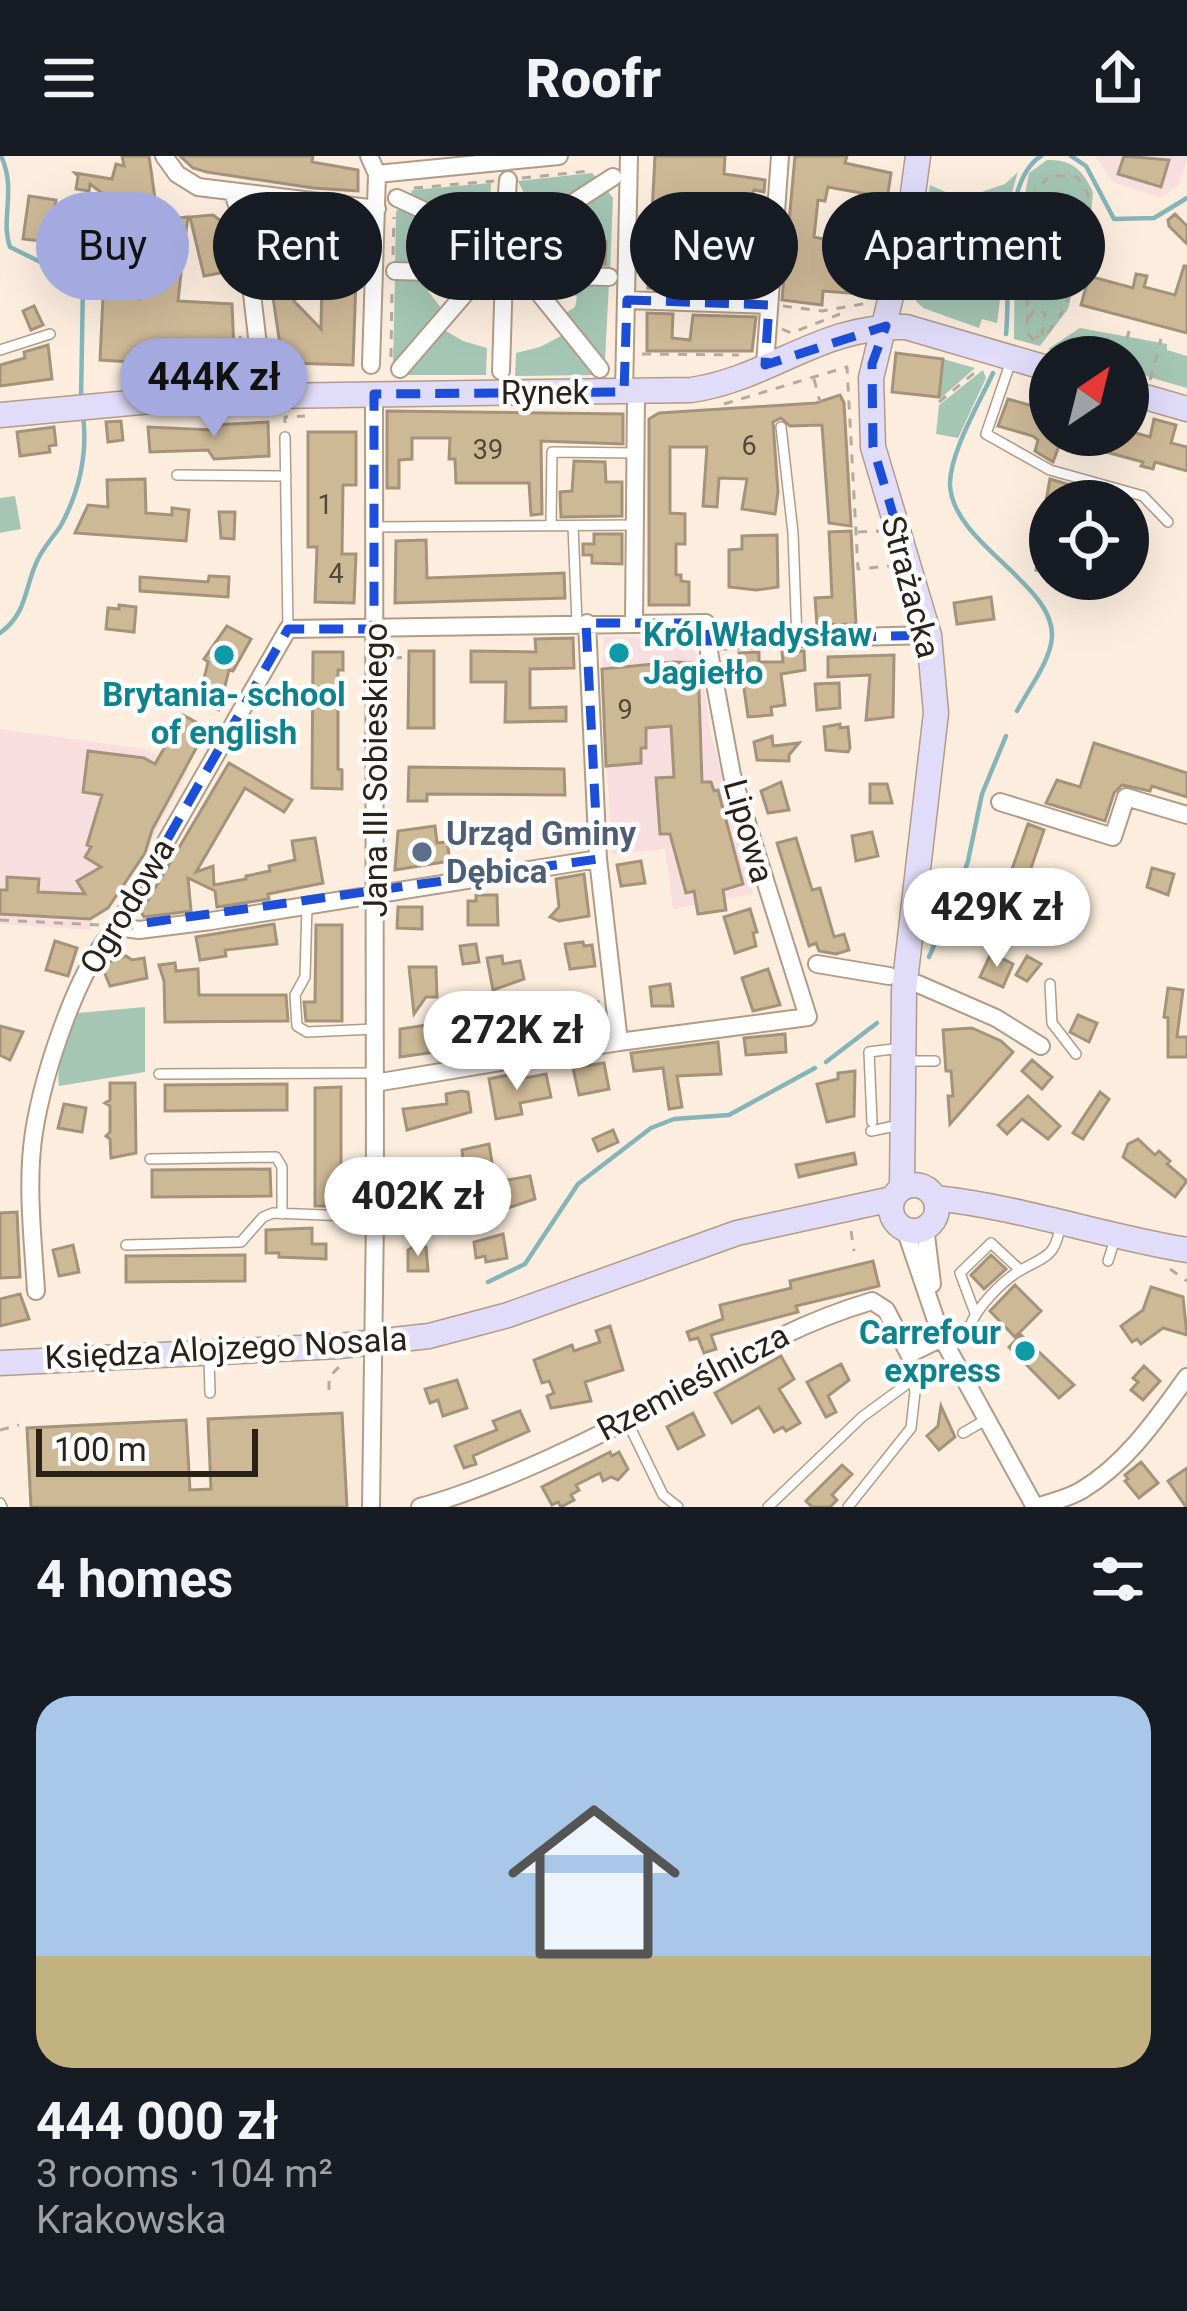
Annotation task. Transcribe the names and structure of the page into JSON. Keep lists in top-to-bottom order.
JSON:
{
  "streets": {
    "street": [
      "Rynek",
      "Strażacka",
      "Jana III Sobieskiego",
      "Lipowa",
      "Ogrodowa",
      "Księdza Alojzego Nosala",
      "Rzemieślnicza"
    ]
  },
  "crossings": [
    ["Rynek", "Jana III Sobieskiego"],
    ["Strażacka", "Księdza Alojzego Nosala"],
    ["Jana III Sobieskiego", "Księdza Alojzego Nosala"]
  ],
  "places": [
    "Król Władysław Jagiełło",
    "Brytania- school of english",
    "Urząd Gminy Dębica",
    "Carrefour express"
  ],
  "house_numbers": [
    "6",
    "39",
    "1",
    "4",
    "9"
  ],
  "scale_bar": "100 m",
  "north": "top right",
  "page": {
    "header": "Roofr",
    "chip": [
      "Buy",
      "Rent",
      "Filters",
      "New",
      "Apartment"
    ],
    "price": [
      "444K zł",
      "429K zł",
      "272K zł",
      "402K zł"
    ],
    "scale": "100 m",
    "heading": "4 homes",
    "list": [
      {
        "name": "444 000 zł",
        "note": "3 rooms · 104 m² · Krakowska"
      }
    ]
  }
}
